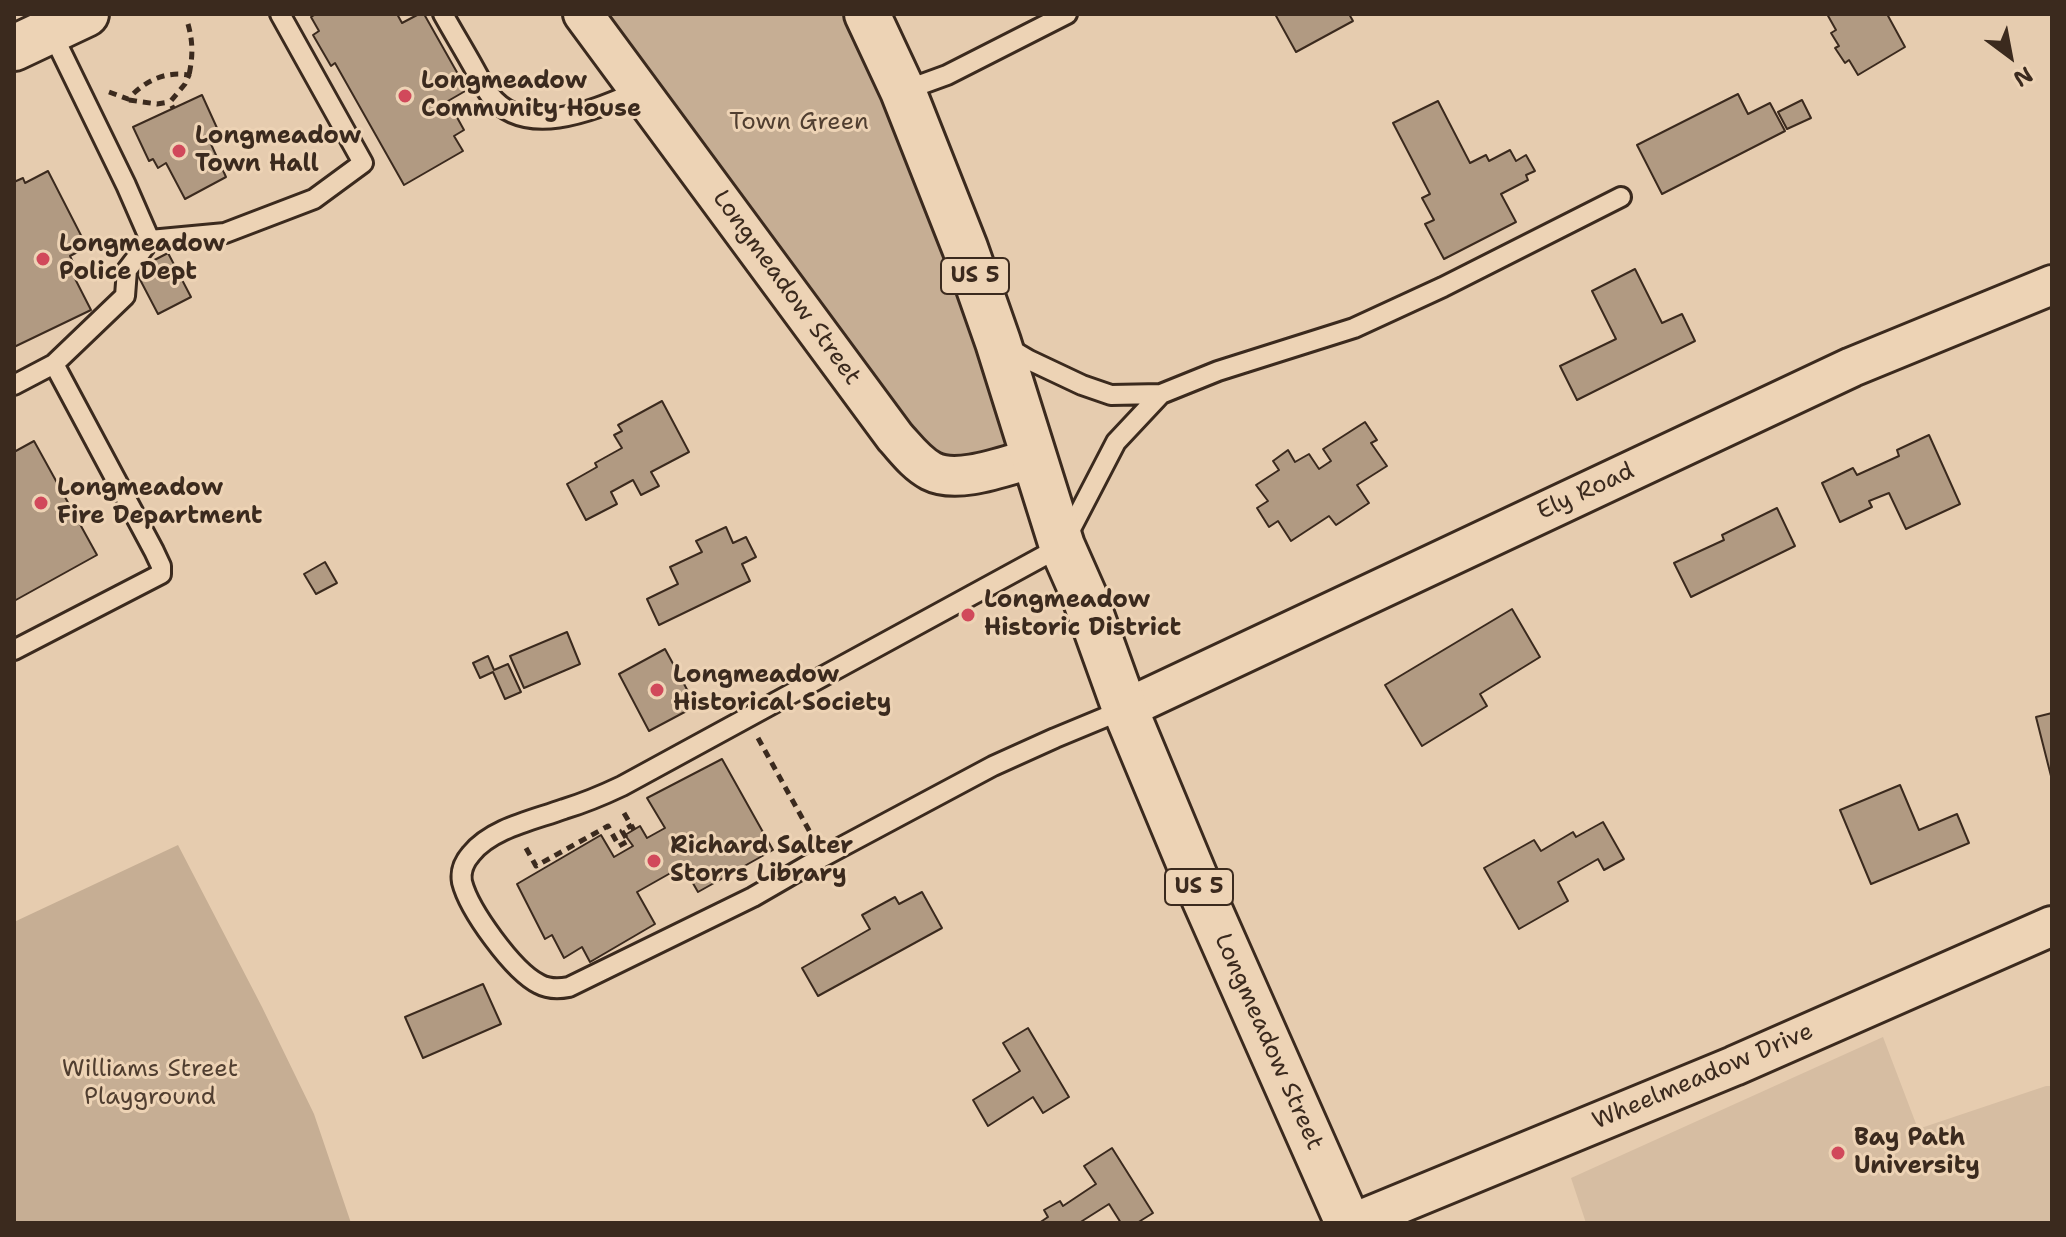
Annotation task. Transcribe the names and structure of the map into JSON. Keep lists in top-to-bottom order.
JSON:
{
  "streets": {
    "main road": ["US 5", "Longmeadow Street"],
    "street": ["Ely Road", "Wheelmeadow Drive"]
  },
  "crossings": [
    ["Longmeadow Street", "Ely Road"],
    ["Longmeadow Street", "Wheelmeadow Drive"]
  ],
  "parks": ["Town Green", "Williams Street Playground"],
  "places": [
    "Longmeadow Community House",
    "Longmeadow Town Hall",
    "Longmeadow Police Dept",
    "Longmeadow Fire Department",
    "Longmeadow Historic District",
    "Longmeadow Historical Society",
    "Richard Salter Storrs Library",
    "Bay Path University"
  ],
  "north": "bottom right"
}
